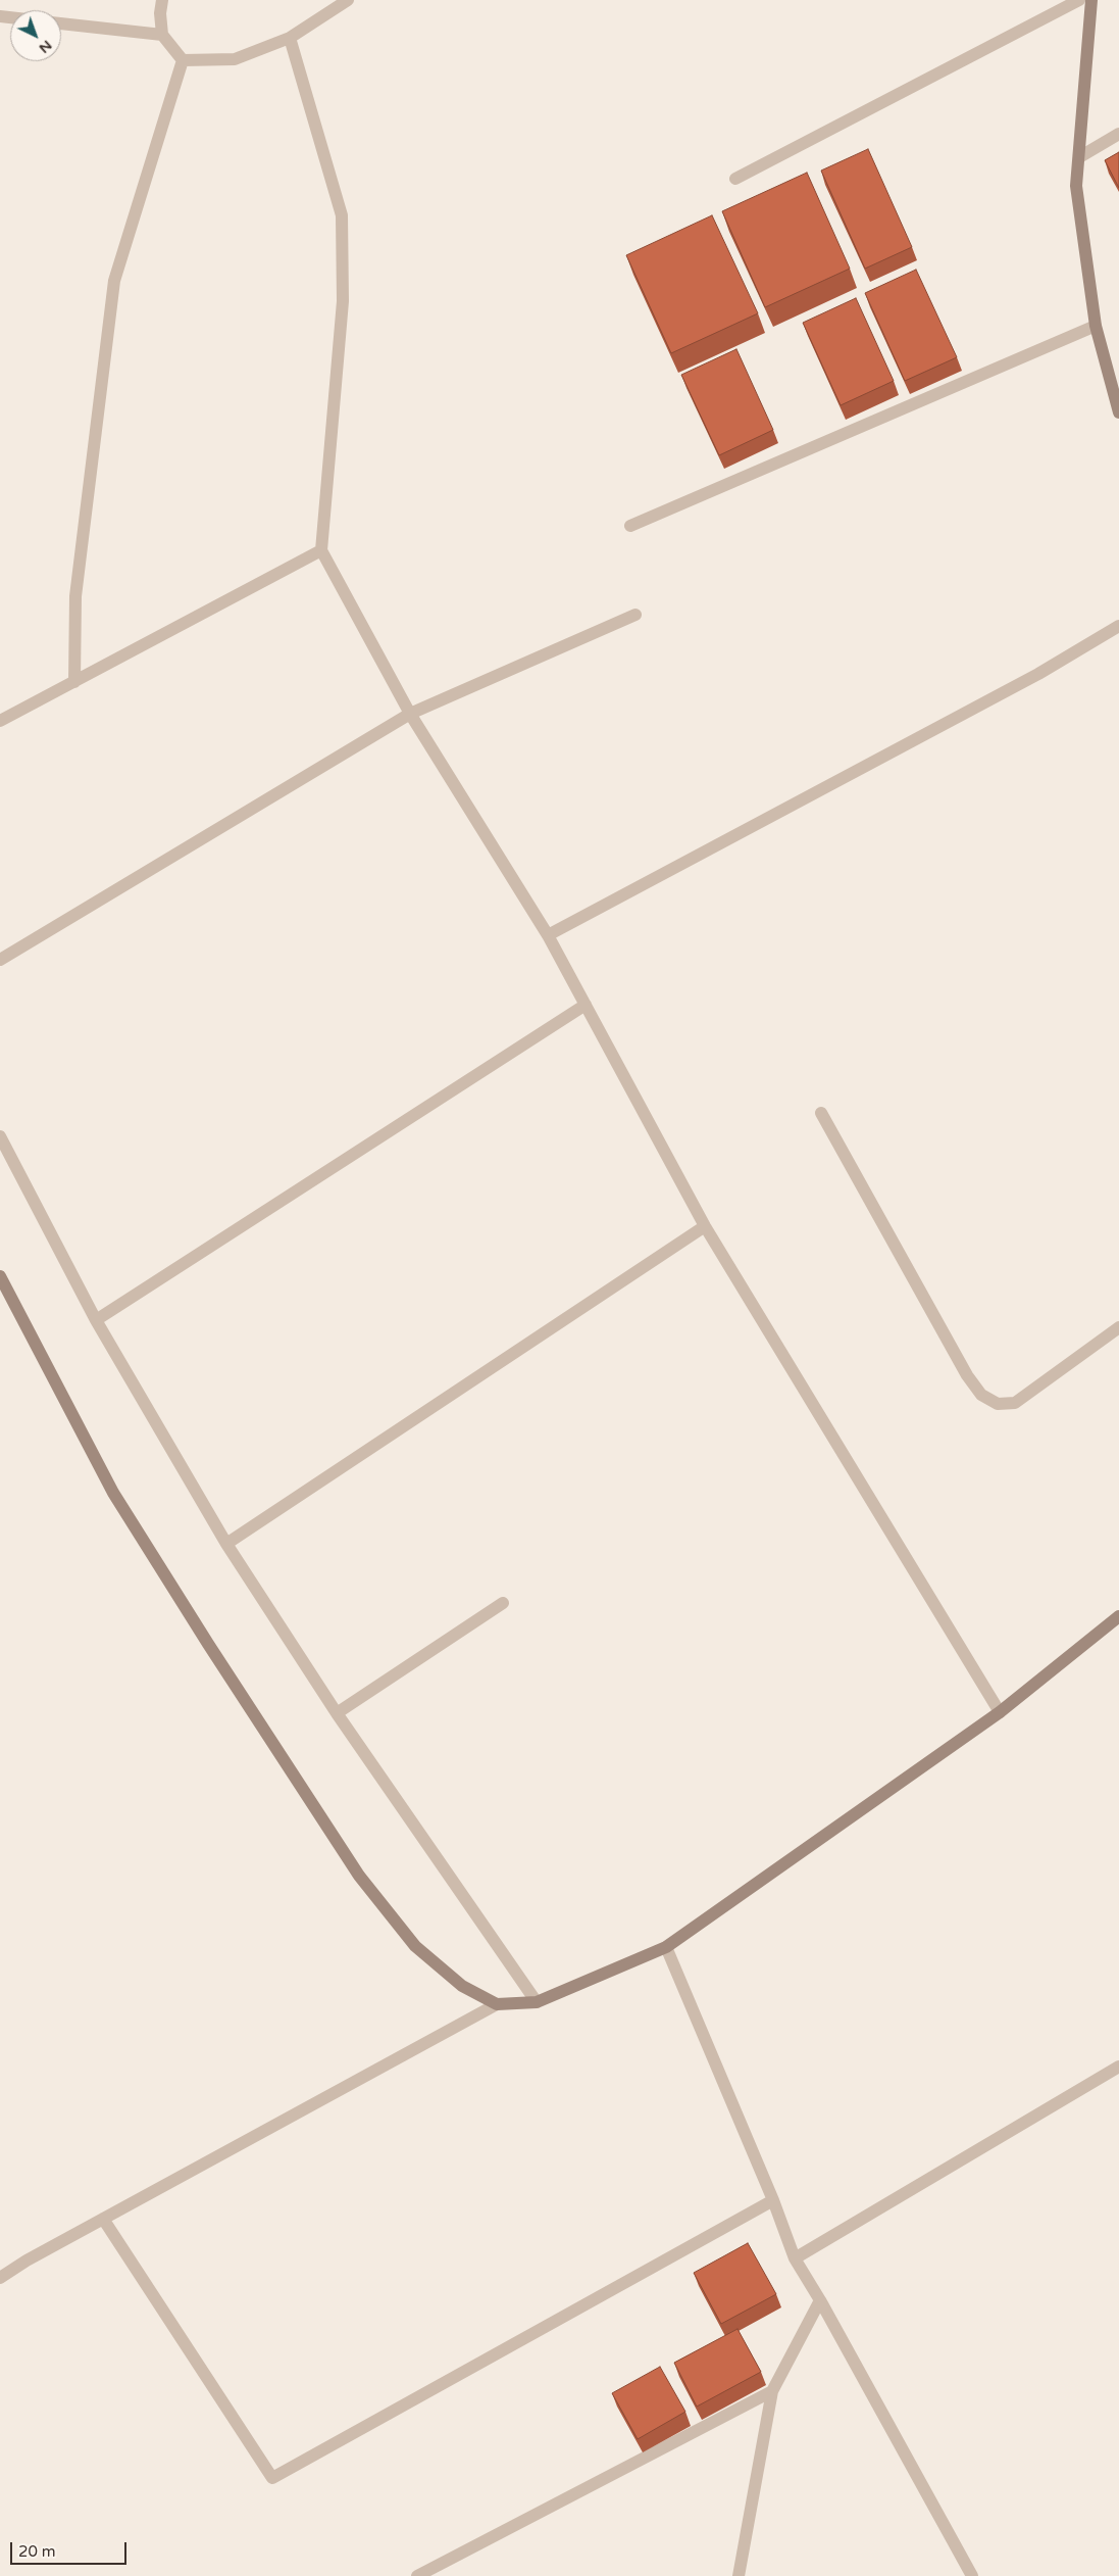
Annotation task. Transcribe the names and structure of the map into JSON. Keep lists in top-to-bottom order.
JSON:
{
  "scale_bar": "20 m",
  "north": "bottom right"
}
